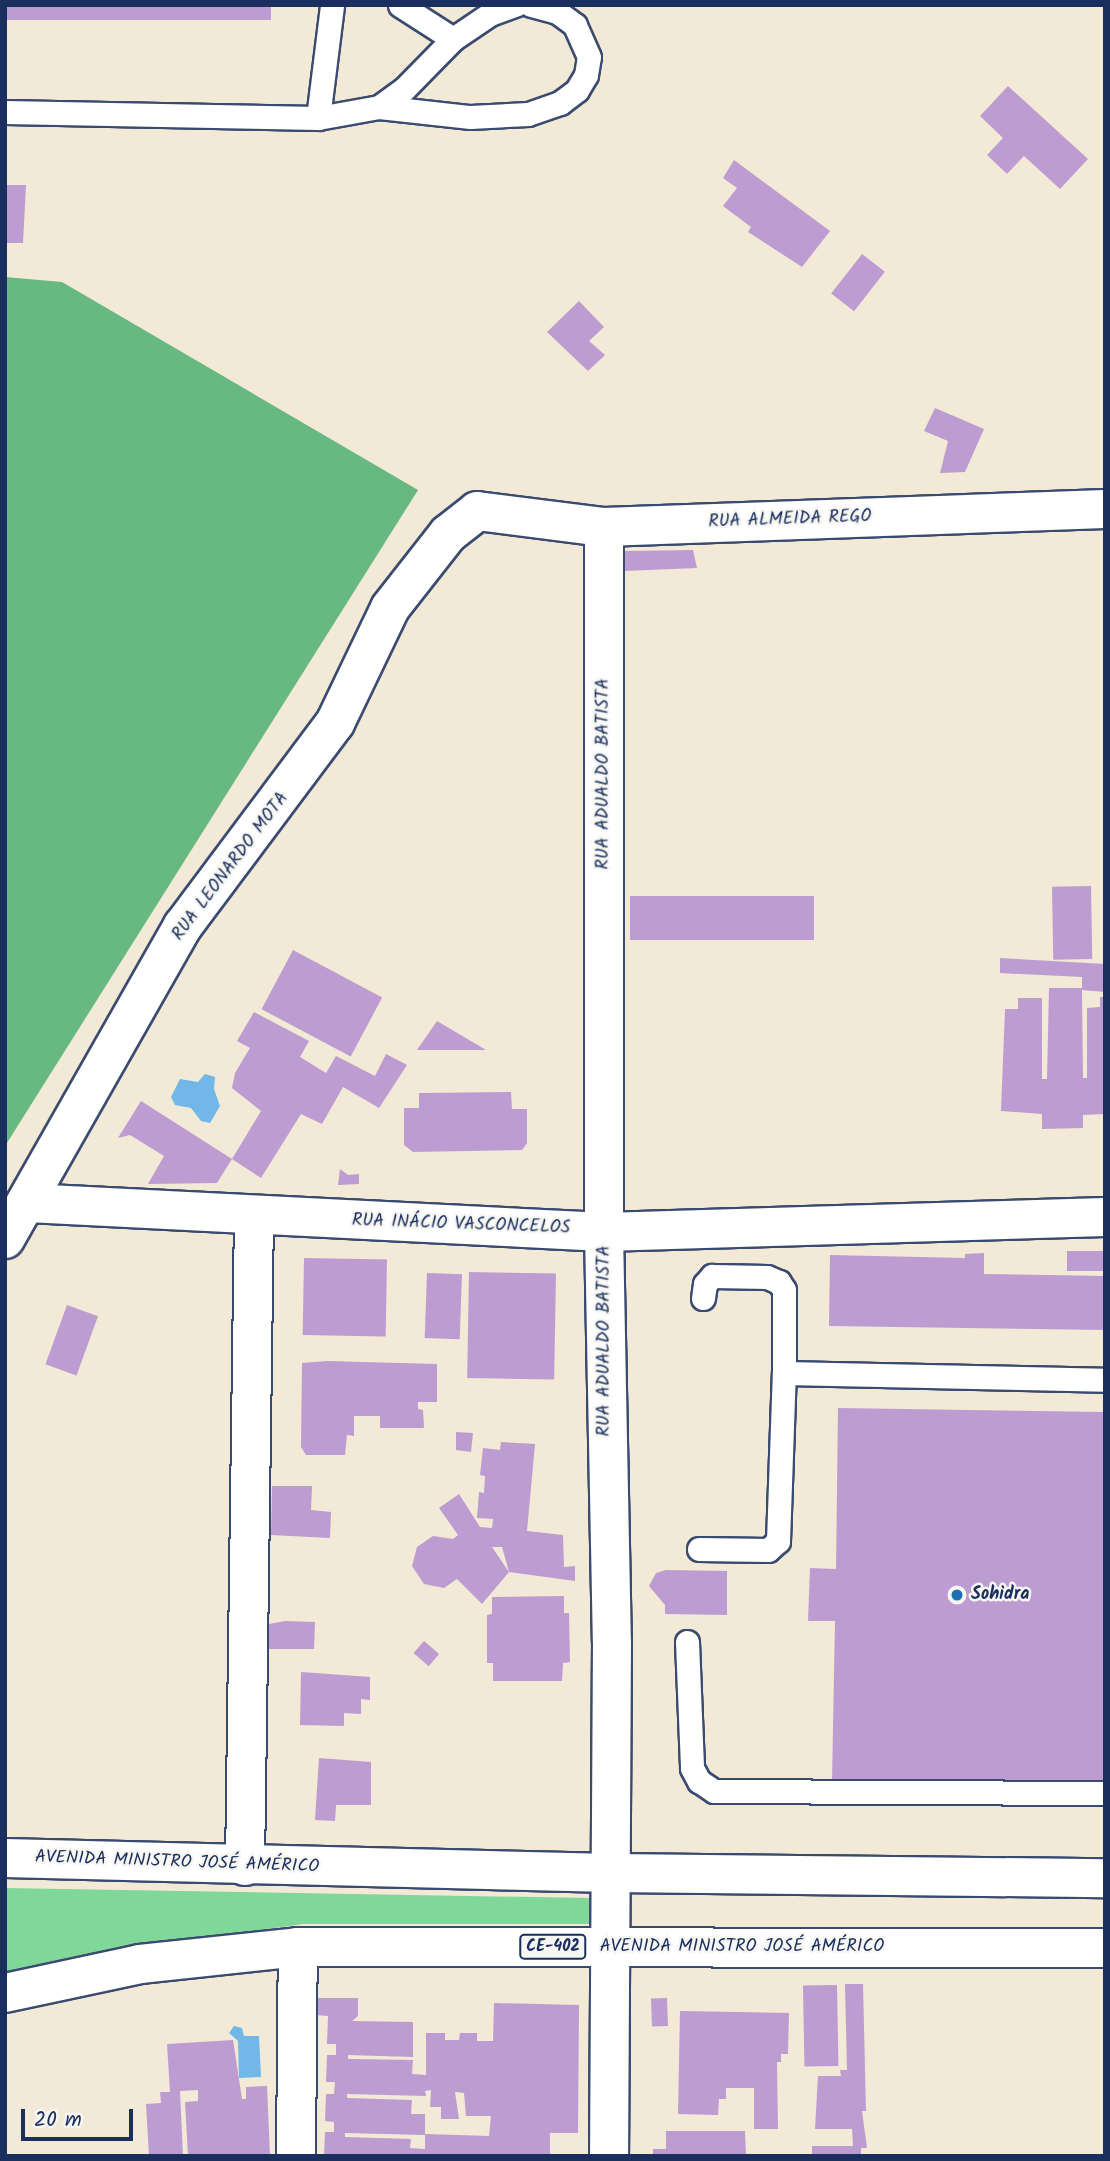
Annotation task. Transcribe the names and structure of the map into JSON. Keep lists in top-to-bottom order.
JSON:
{
  "streets": {
    "street": [
      "RUA ALMEIDA REGO",
      "RUA ADUALDO BATISTA",
      "RUA LEONARDO MOTA",
      "RUA INÁCIO VASCONCELOS",
      "AVENIDA MINISTRO JOSÉ AMÉRICO",
      "CE-402"
    ]
  },
  "crossings": [
    ["RUA ALMEIDA REGO", "RUA ADUALDO BATISTA"],
    ["RUA ALMEIDA REGO", "RUA LEONARDO MOTA"],
    ["RUA ADUALDO BATISTA", "RUA INÁCIO VASCONCELOS"],
    ["RUA ADUALDO BATISTA", "AVENIDA MINISTRO JOSÉ AMÉRICO"],
    ["RUA LEONARDO MOTA", "RUA INÁCIO VASCONCELOS"]
  ],
  "places": ["Sohidra"],
  "scale_bar": "20 m"
}
